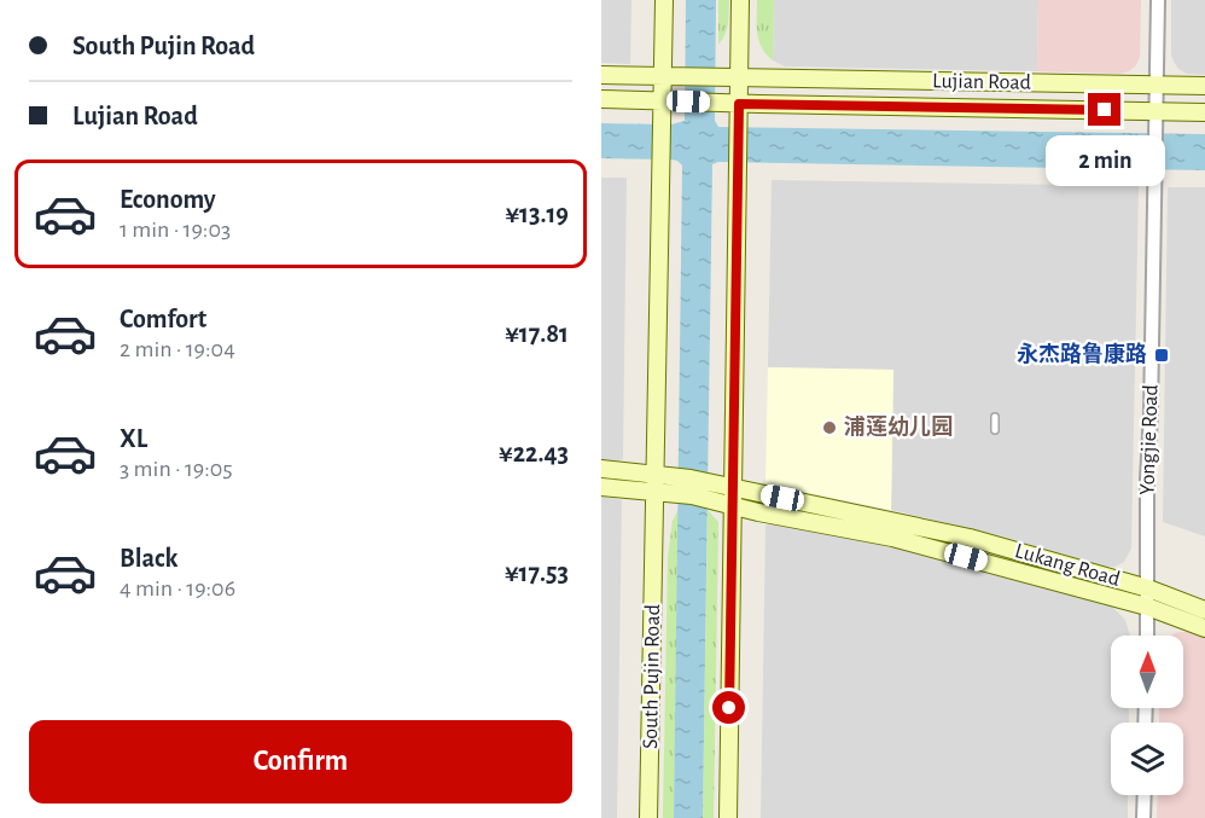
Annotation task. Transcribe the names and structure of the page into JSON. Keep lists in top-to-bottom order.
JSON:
{
  "streets": {
    "street": [
      "Lujian Road",
      "Yongjie Road",
      "Lukang Road",
      "South Pujin Road"
    ]
  },
  "crossings": [
    ["Lujian Road", "Yongjie Road"],
    ["Lujian Road", "South Pujin Road"],
    ["Yongjie Road", "Lukang Road"],
    ["Lukang Road", "South Pujin Road"]
  ],
  "places": {
    "transit": ["永杰路鲁康路"],
    "other": ["浦莲幼儿园"]
  },
  "north": "top",
  "page": {
    "banner": ["South Pujin Road", "Lujian Road"],
    "bubble": "2 min",
    "list": [
      {
        "name": "Economy",
        "note": "1 min · 19:03",
        "value": "¥13.19"
      },
      {
        "name": "Comfort",
        "note": "2 min · 19:04",
        "value": "¥17.81"
      },
      {
        "name": "XL",
        "note": "3 min · 19:05",
        "value": "¥22.43"
      },
      {
        "name": "Black",
        "note": "4 min · 19:06",
        "value": "¥17.53"
      }
    ],
    "buttons": "Confirm"
  }
}
